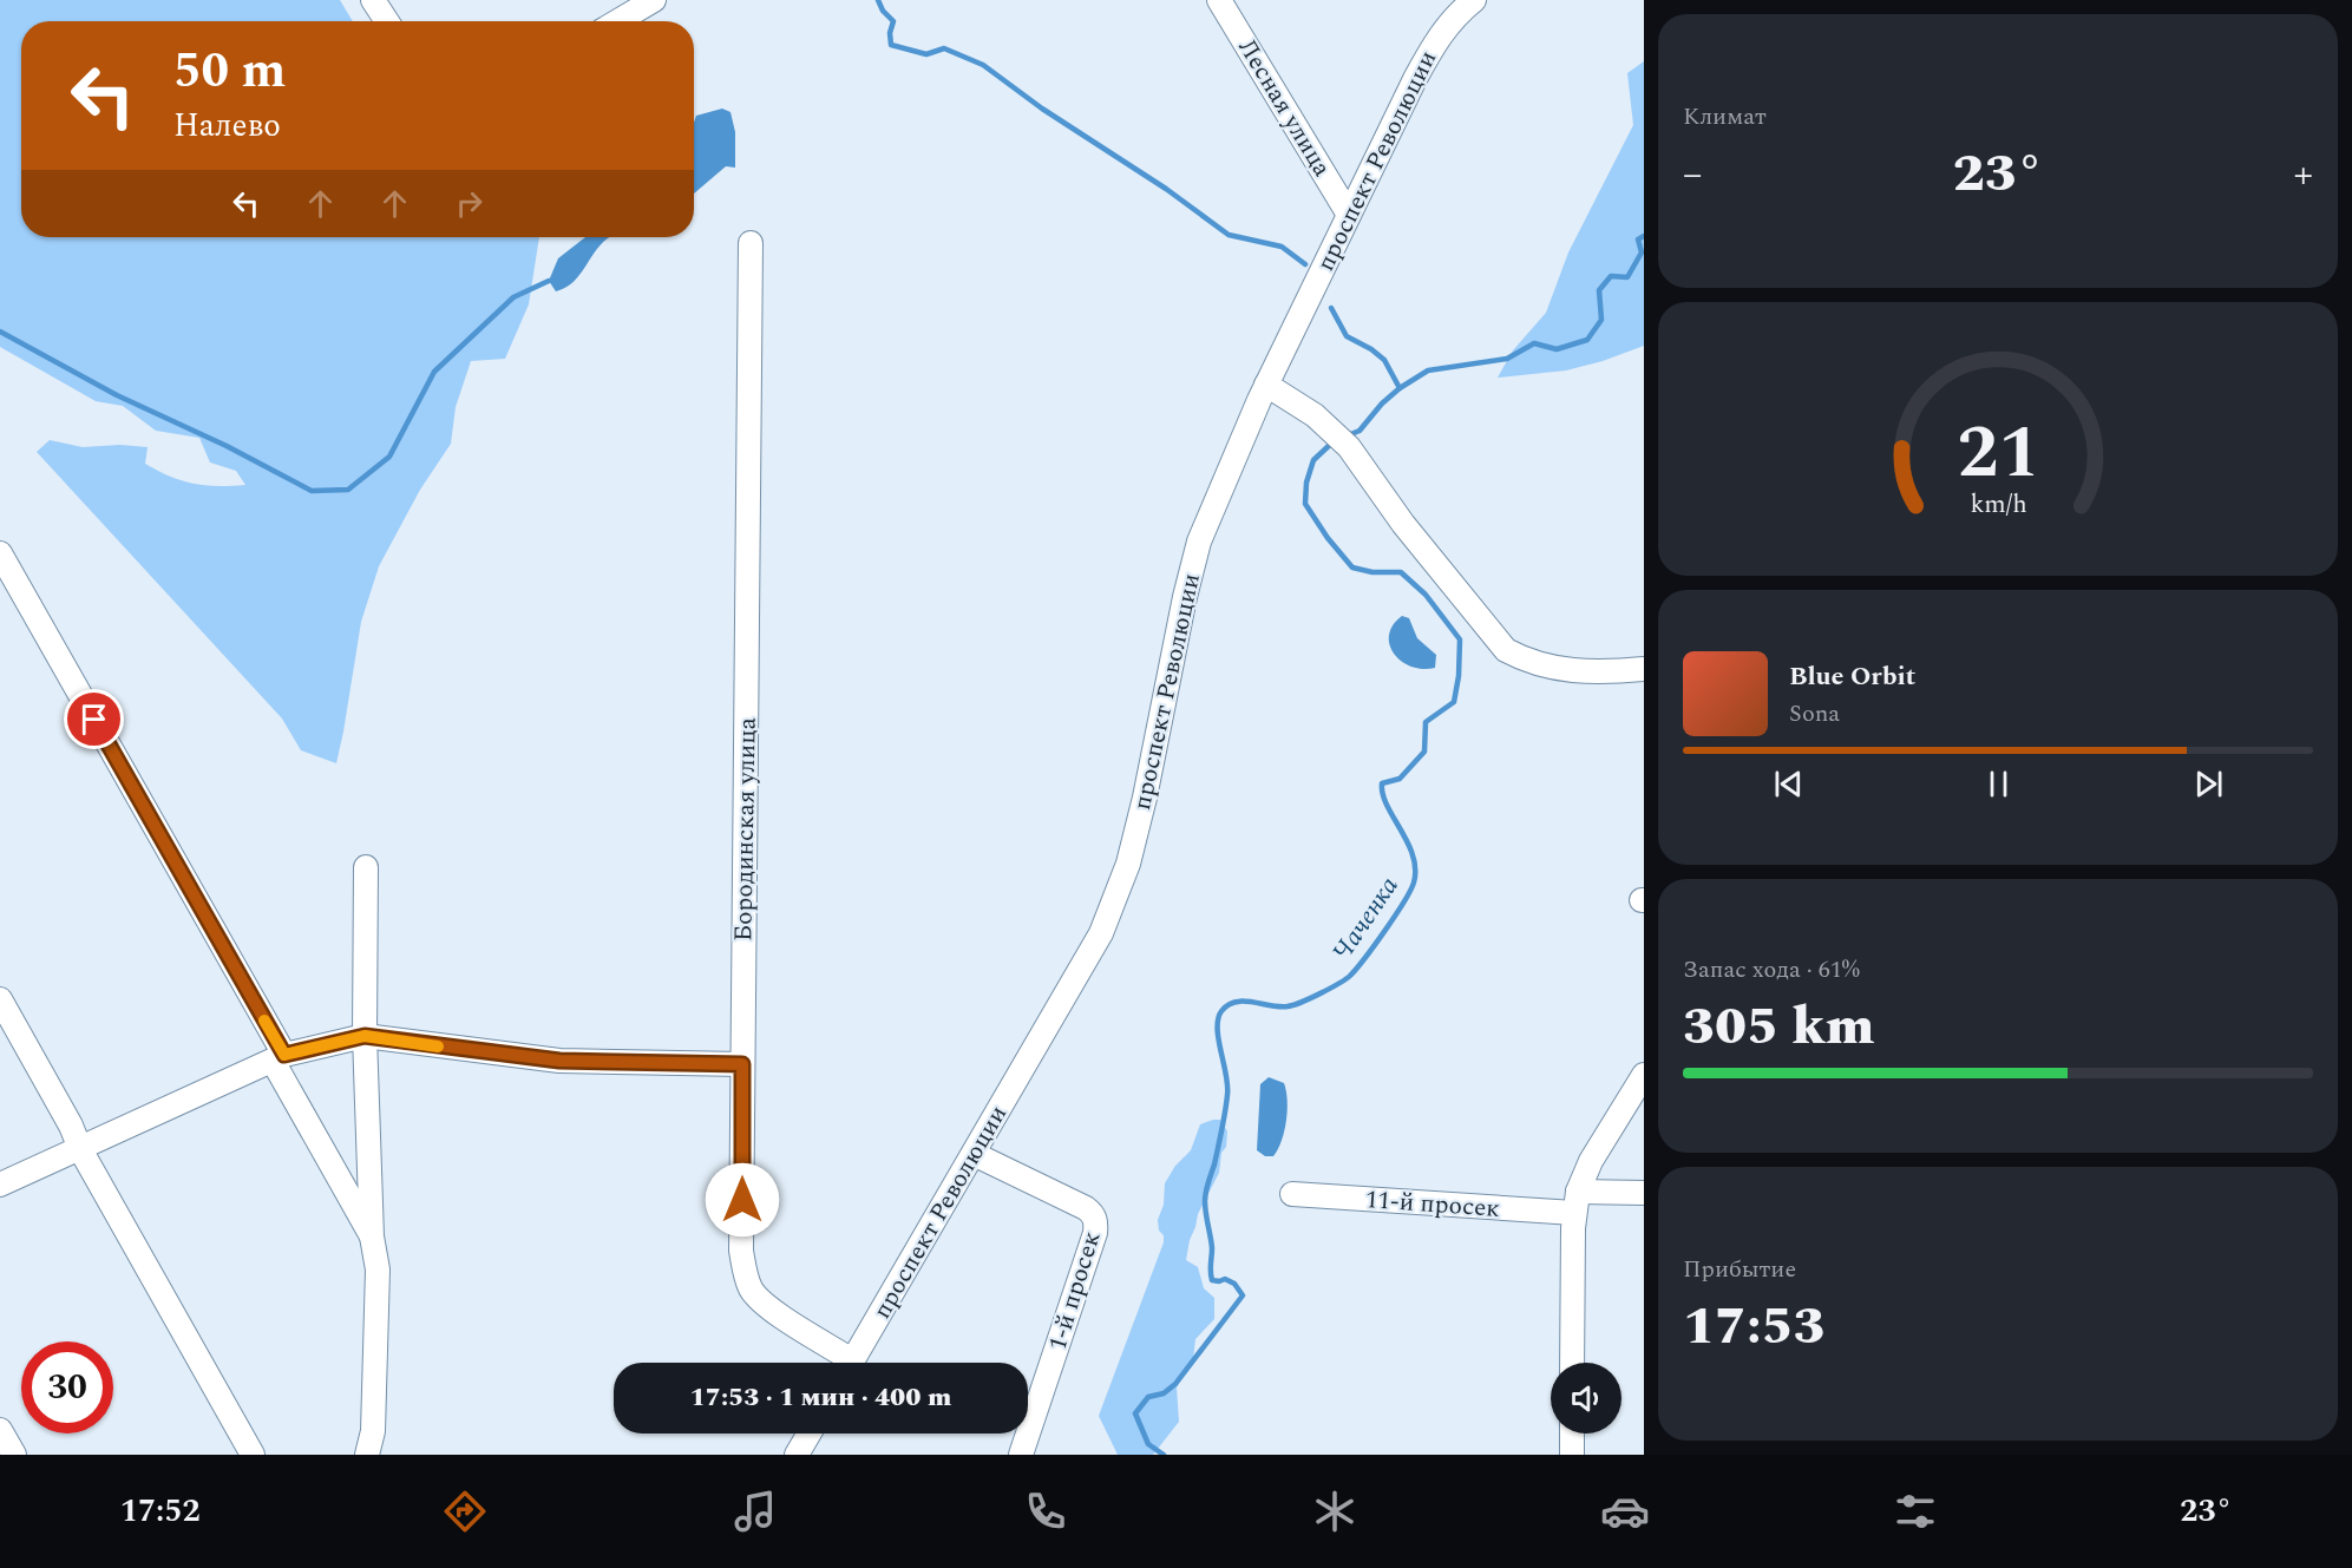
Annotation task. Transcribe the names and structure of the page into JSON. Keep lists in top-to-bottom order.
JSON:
{
  "streets": {
    "street": [
      "Лесная улица",
      "проспект Революции",
      "Бородинская улица",
      "11-й просек",
      "1-й просек"
    ]
  },
  "crossings": [
    ["Лесная улица", "проспект Революции"],
    ["проспект Революции", "1-й просек"]
  ],
  "water": ["Чаченка"],
  "page": {
    "tile": [
      "Климат",
      ["Запас хода · 61%", "305 km"],
      ["Прибытие", "17:53"]
    ],
    "turn": ["50 m", "Налево"],
    "heat": ["−", "23°", "+"],
    "song": ["Blue Orbit", "Sona"],
    "limit": "30",
    "trip": "17:53 · 1 мин · 400 m",
    "tabs": ["17:52", "23°"],
    "gauge": ["21", "km/h"]
  }
}
